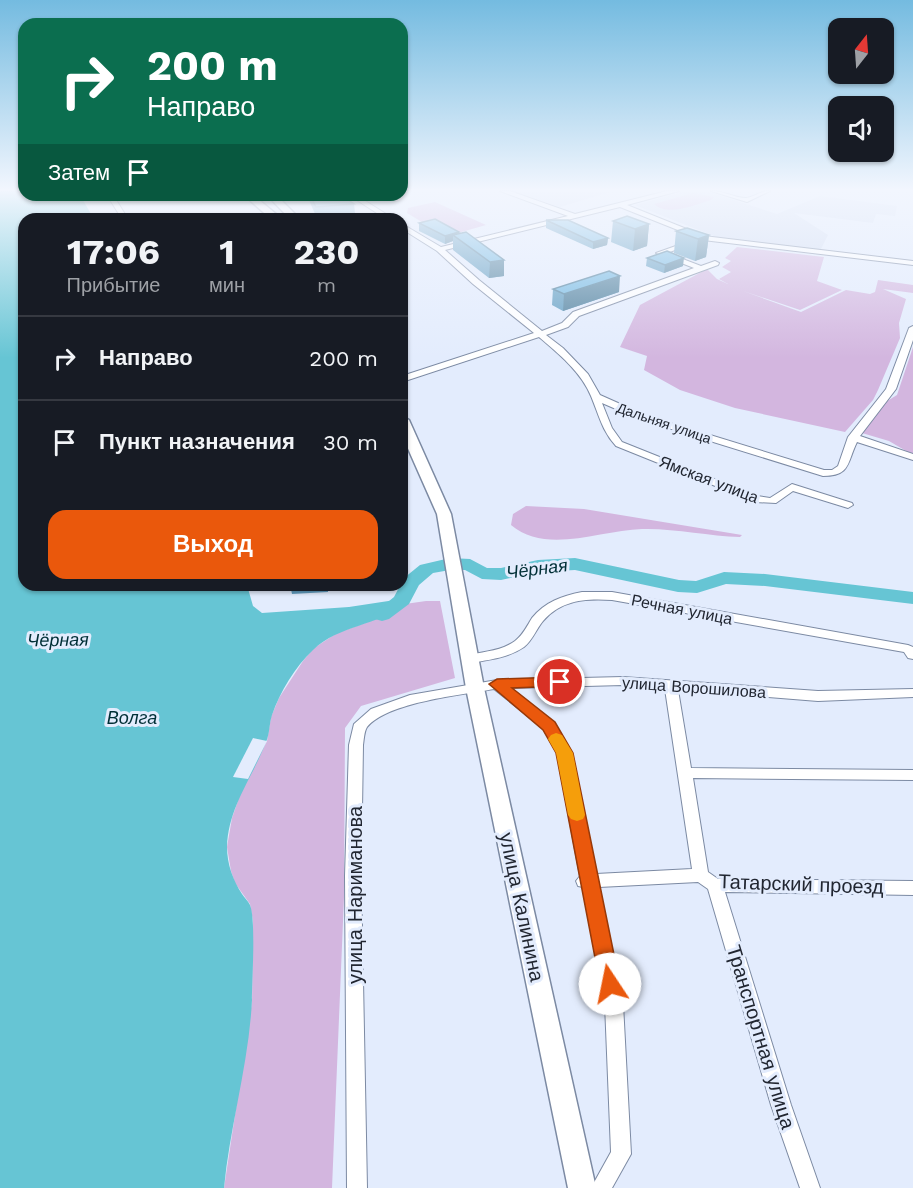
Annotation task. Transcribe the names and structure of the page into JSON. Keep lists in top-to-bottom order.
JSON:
{
  "streets": {
    "highway": ["улица Калинина"],
    "street": [
      "Дальняя улица",
      "Ямская улица",
      "Речная улица",
      "улица Ворошилова",
      "Татарский проезд",
      "улица Нариманова",
      "Транспортная улица"
    ]
  },
  "crossings": [
    ["Дальняя улица", "Ямская улица"],
    ["Речная улица", "улица Калинина"],
    ["улица Ворошилова", "улица Нариманова"],
    ["улица Ворошилова", "улица Калинина"],
    ["улица Ворошилова", "Транспортная улица"],
    ["Татарский проезд", "Транспортная улица"],
    ["улица Нариманова", "улица Калинина"]
  ],
  "water": ["Чёрная", "Волга"],
  "north": "top",
  "page": {
    "turn": ["200 m", "Направо"],
    "then": "Затем",
    "eta": [
      "17:06",
      "Прибытие",
      "1",
      "мин",
      "230",
      "m"
    ],
    "list": [
      {
        "name": "Направо",
        "value": "200 m"
      },
      {
        "name": "Пункт назначения",
        "value": "30 m"
      }
    ],
    "buttons": "Выход"
  }
}
